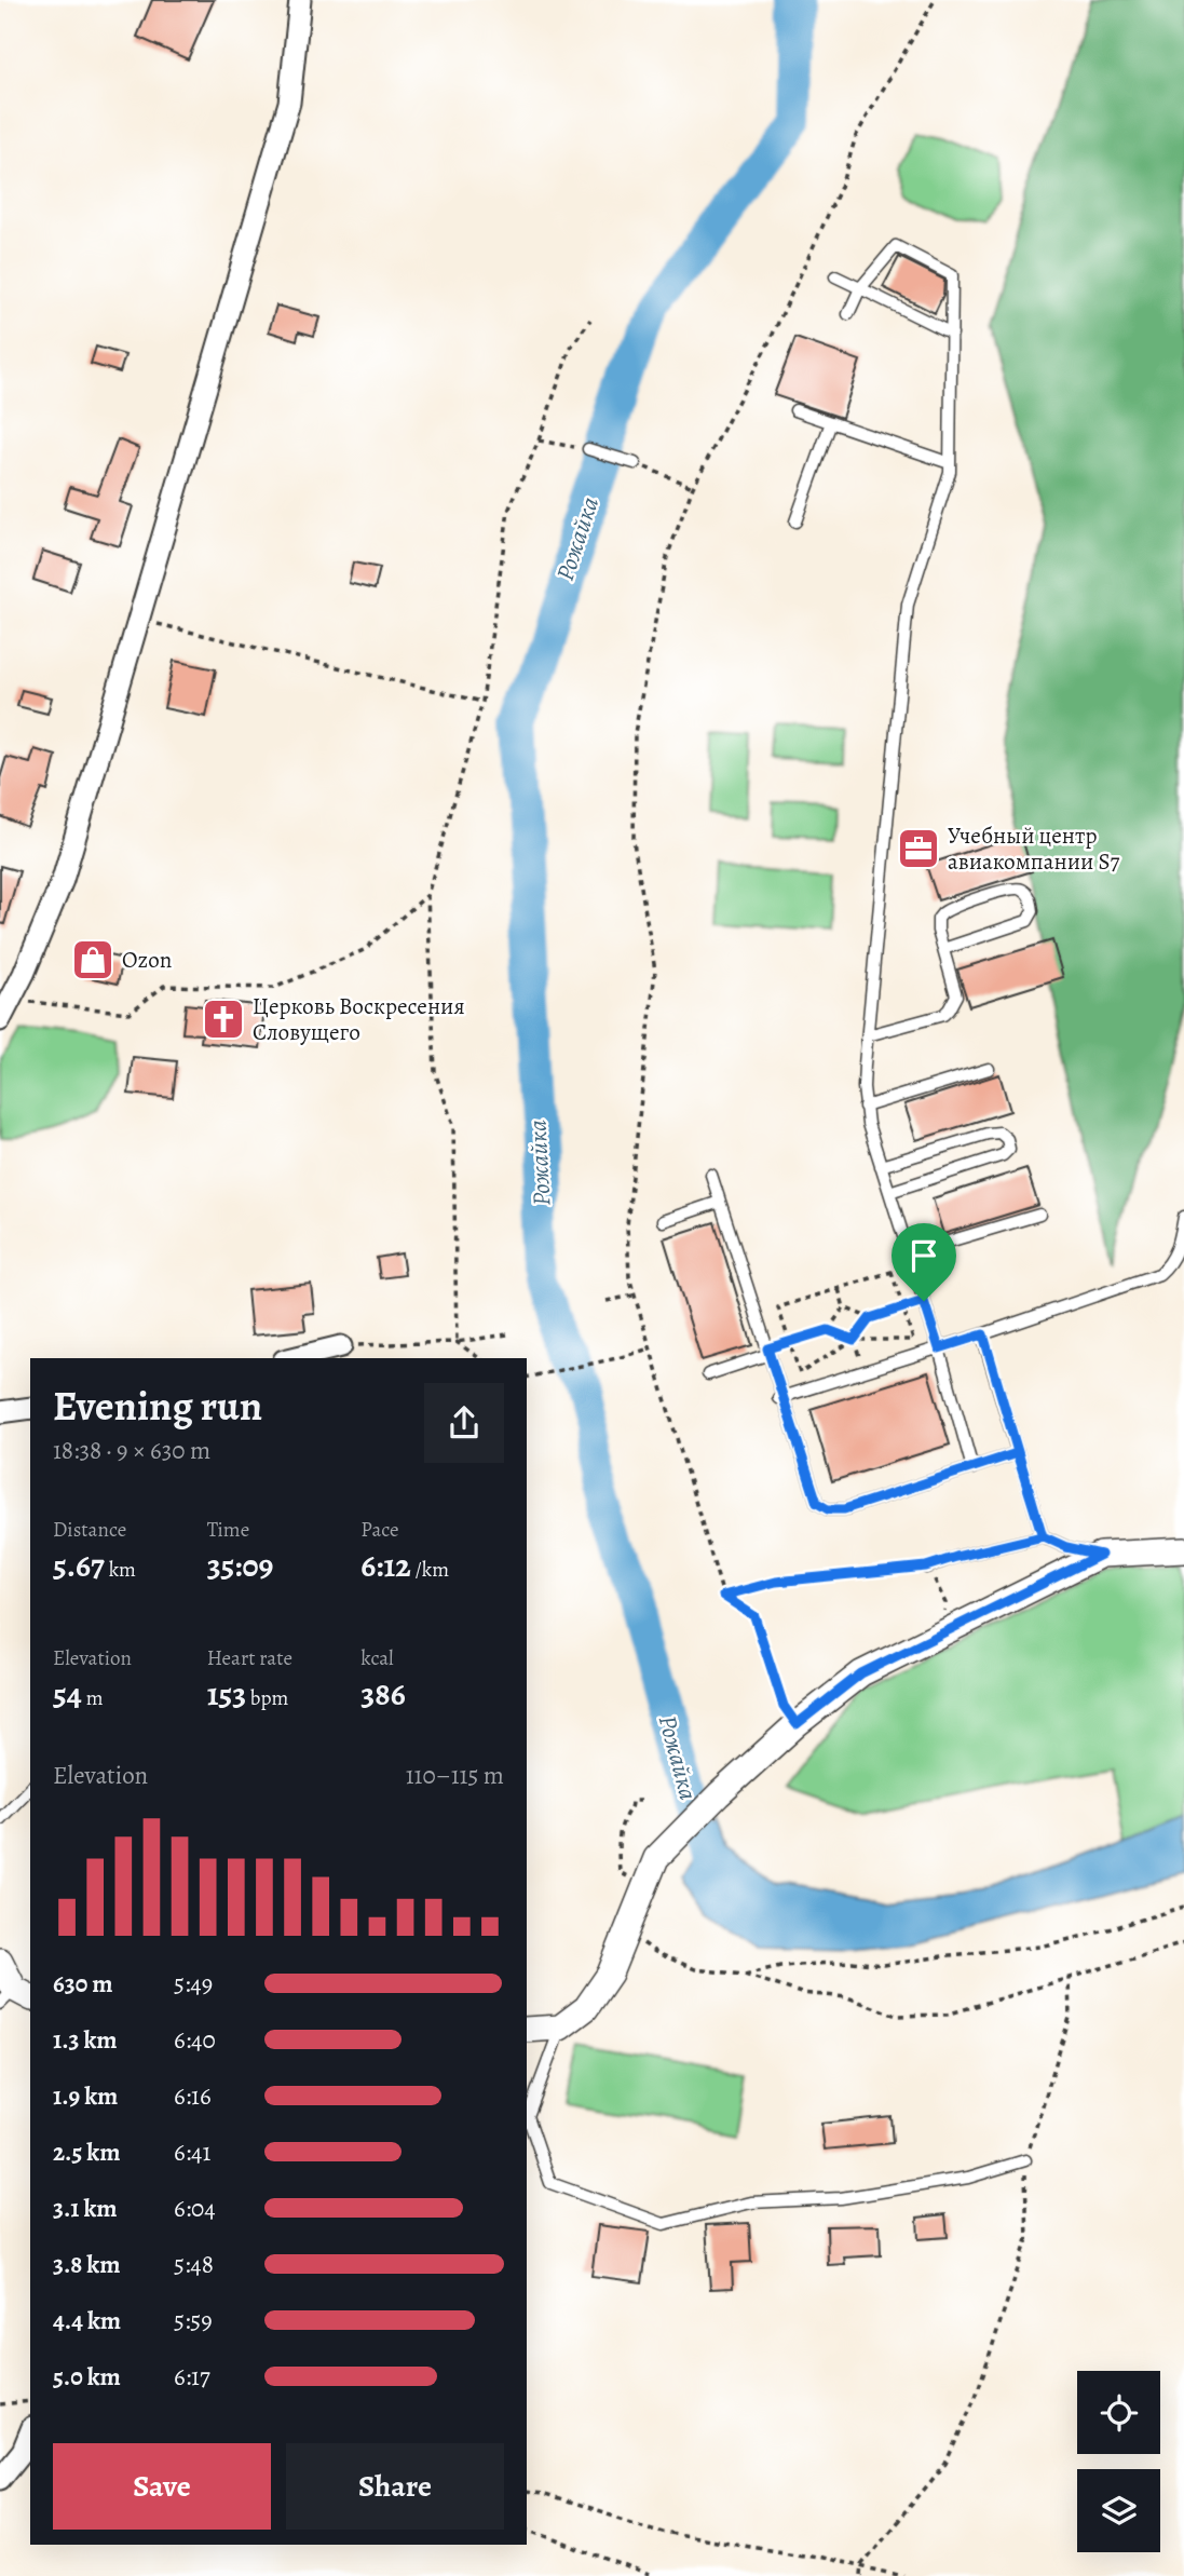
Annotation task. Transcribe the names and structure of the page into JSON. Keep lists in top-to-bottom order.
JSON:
{
  "water": ["Рожайка"],
  "places": {
    "office": ["Учебный центр авиакомпании S7"],
    "shop": ["Ozon"],
    "church": ["Церковь Воскресения Словущего"]
  },
  "page": {
    "heading": ["Evening run", "18:38 · 9 × 630 m"],
    "stats": [
      ["Distance", "5.67 km"],
      ["Time", "35:09"],
      ["Pace", "6:12 /km"],
      ["Elevation", "54 m"],
      ["Heart rate", "153 bpm"],
      ["kcal", "386"]
    ],
    "chart": ["Elevation", "110–115 m"],
    "list": [
      {
        "name": "630 m",
        "note": "5:49"
      },
      {
        "name": "1.3 km",
        "note": "6:40"
      },
      {
        "name": "1.9 km",
        "note": "6:16"
      },
      {
        "name": "2.5 km",
        "note": "6:41"
      },
      {
        "name": "3.1 km",
        "note": "6:04"
      },
      {
        "name": "3.8 km",
        "note": "5:48"
      },
      {
        "name": "4.4 km",
        "note": "5:59"
      },
      {
        "name": "5.0 km",
        "note": "6:17"
      }
    ],
    "buttons": ["Save", "Share"]
  }
}
